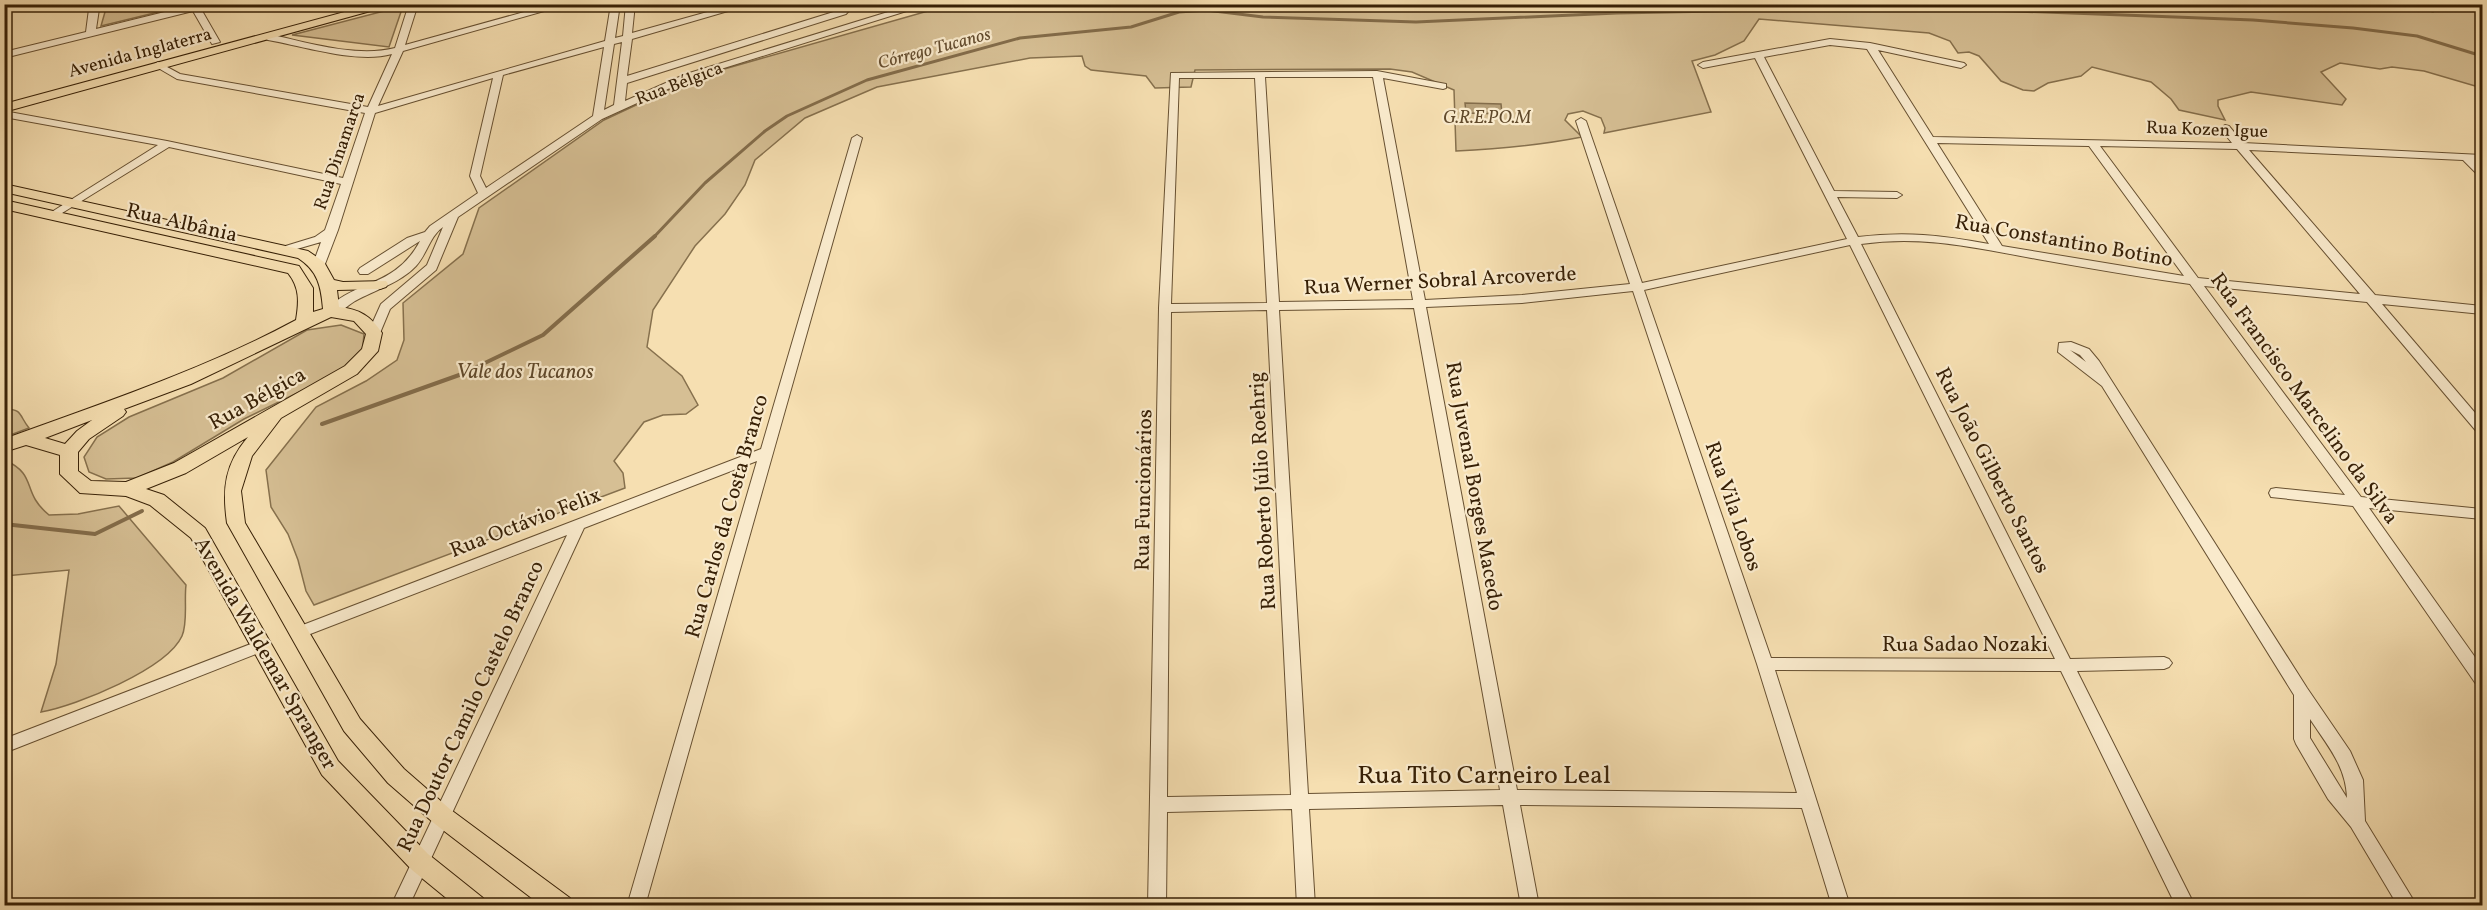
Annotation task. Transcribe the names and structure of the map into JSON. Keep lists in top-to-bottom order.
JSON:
{
  "streets": {
    "main road": [
      "Avenida Inglaterra",
      "Rua Bélgica",
      "Rua Albânia",
      "Avenida Waldemar Spranger"
    ],
    "street": [
      "Rua Kozen Igue",
      "Rua Dinamarca",
      "Rua Constantino Botino",
      "Rua Werner Sobral Arcoverde",
      "Rua Francisco Marcelino da Silva",
      "Rua João Gilberto Santos",
      "Rua Juvenal Borges Macedo",
      "Rua Funcionários",
      "Rua Roberto Júlio Roehrig",
      "Rua Vila Lobos",
      "Rua Carlos da Costa Branco",
      "Rua Octávio Felix",
      "Rua Sadao Nozaki",
      "Rua Doutor Camilo Castelo Branco",
      "Rua Tito Carneiro Leal"
    ]
  },
  "crossings": [
    ["Rua Bélgica", "Rua Albânia"],
    ["Rua Bélgica", "Avenida Waldemar Spranger"],
    ["Rua Kozen Igue", "Rua Francisco Marcelino da Silva"],
    ["Rua Dinamarca", "Rua Albânia"],
    ["Rua Constantino Botino", "Rua Werner Sobral Arcoverde"],
    ["Rua Constantino Botino", "Rua Francisco Marcelino da Silva"],
    ["Rua Constantino Botino", "Rua João Gilberto Santos"],
    ["Rua Werner Sobral Arcoverde", "Rua João Gilberto Santos"],
    ["Rua Werner Sobral Arcoverde", "Rua Juvenal Borges Macedo"],
    ["Rua Werner Sobral Arcoverde", "Rua Funcionários"],
    ["Rua Werner Sobral Arcoverde", "Rua Roberto Júlio Roehrig"],
    ["Rua Werner Sobral Arcoverde", "Rua Vila Lobos"],
    ["Rua João Gilberto Santos", "Rua Sadao Nozaki"],
    ["Rua Juvenal Borges Macedo", "Rua Tito Carneiro Leal"],
    ["Rua Funcionários", "Rua Roberto Júlio Roehrig"],
    ["Rua Funcionários", "Rua Tito Carneiro Leal"],
    ["Rua Roberto Júlio Roehrig", "Rua Tito Carneiro Leal"],
    ["Rua Vila Lobos", "Rua Sadao Nozaki"],
    ["Rua Vila Lobos", "Rua Tito Carneiro Leal"],
    ["Rua Carlos da Costa Branco", "Rua Octávio Felix"],
    ["Rua Octávio Felix", "Avenida Waldemar Spranger"],
    ["Rua Octávio Felix", "Rua Doutor Camilo Castelo Branco"],
    ["Avenida Waldemar Spranger", "Rua Doutor Camilo Castelo Branco"]
  ],
  "water": ["Córrego Tucanos"],
  "parks": ["G.R.E.PO.M", "Vale dos Tucanos"]
}
